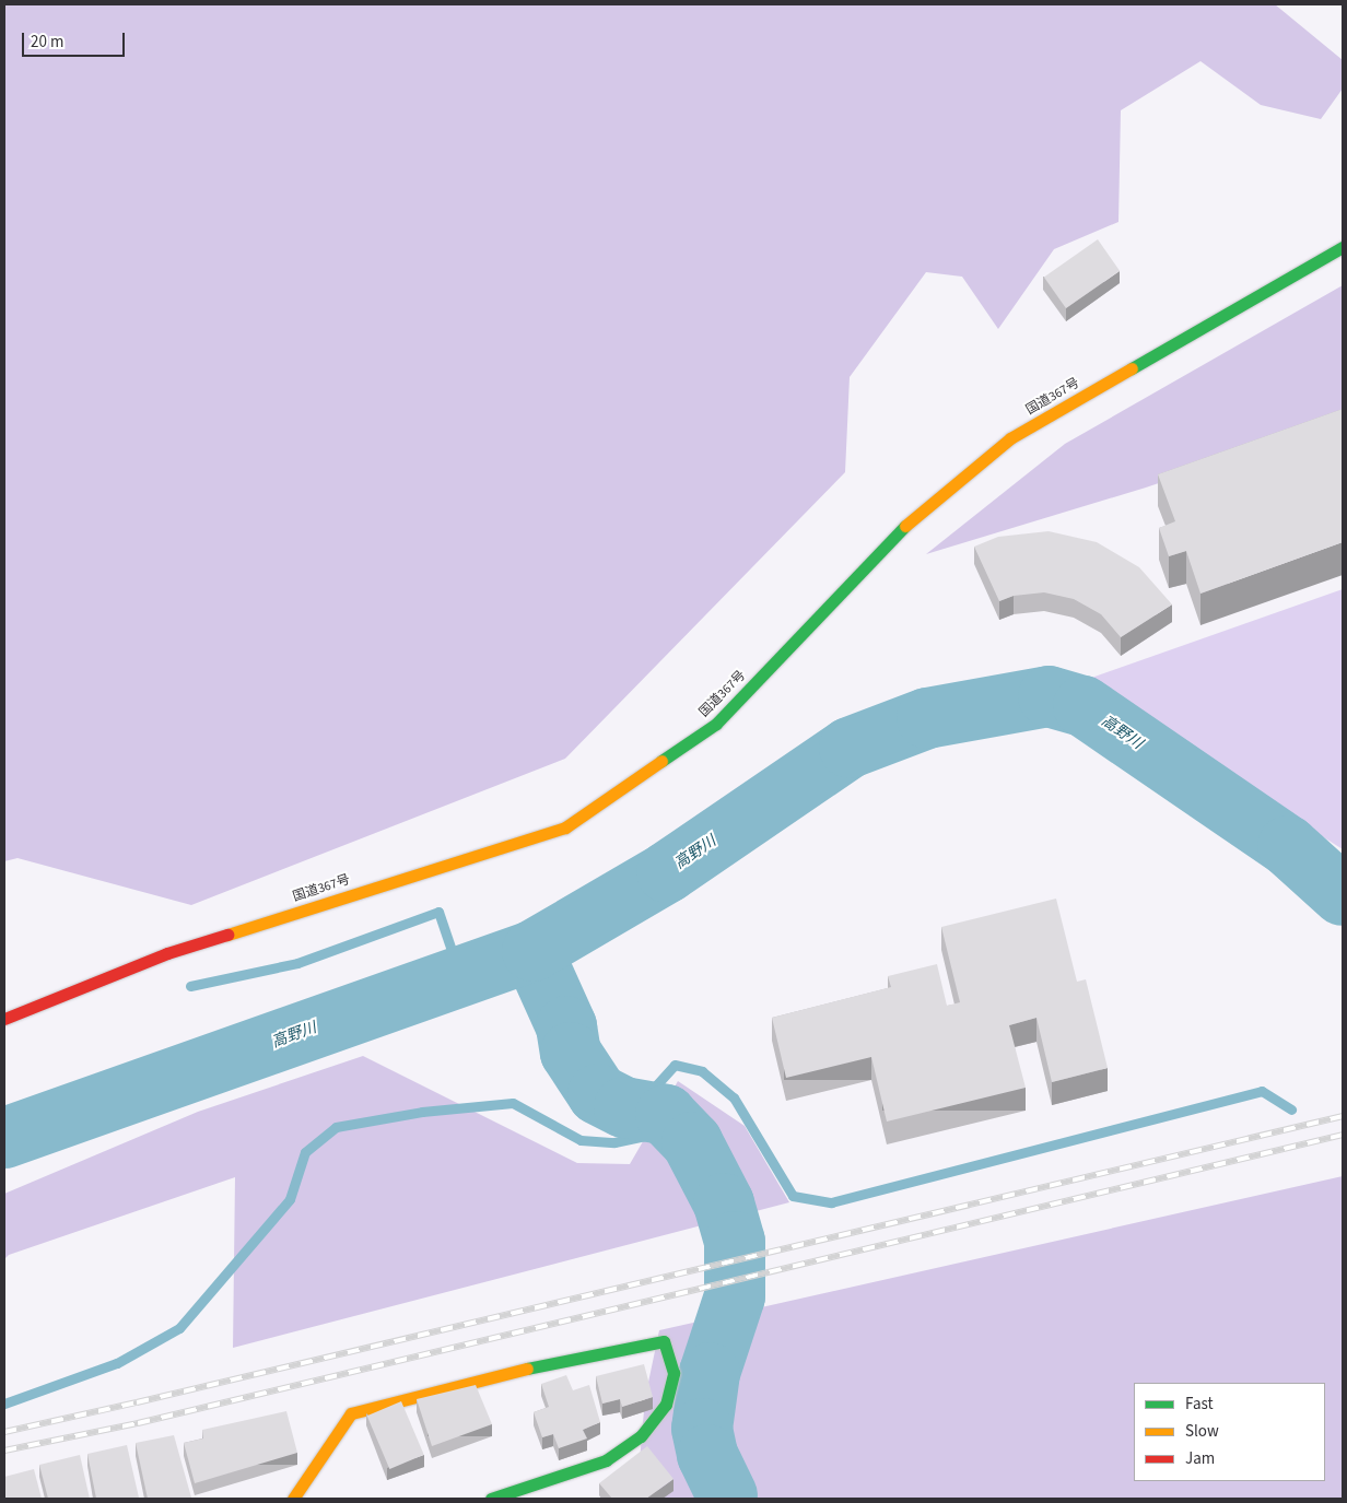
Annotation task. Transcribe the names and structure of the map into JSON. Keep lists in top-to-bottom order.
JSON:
{
  "streets": {
    "main road": ["国道367号"]
  },
  "water": ["高野川"],
  "legend": ["Fast", "Slow", "Jam"],
  "scale_bar": "20 m"
}
